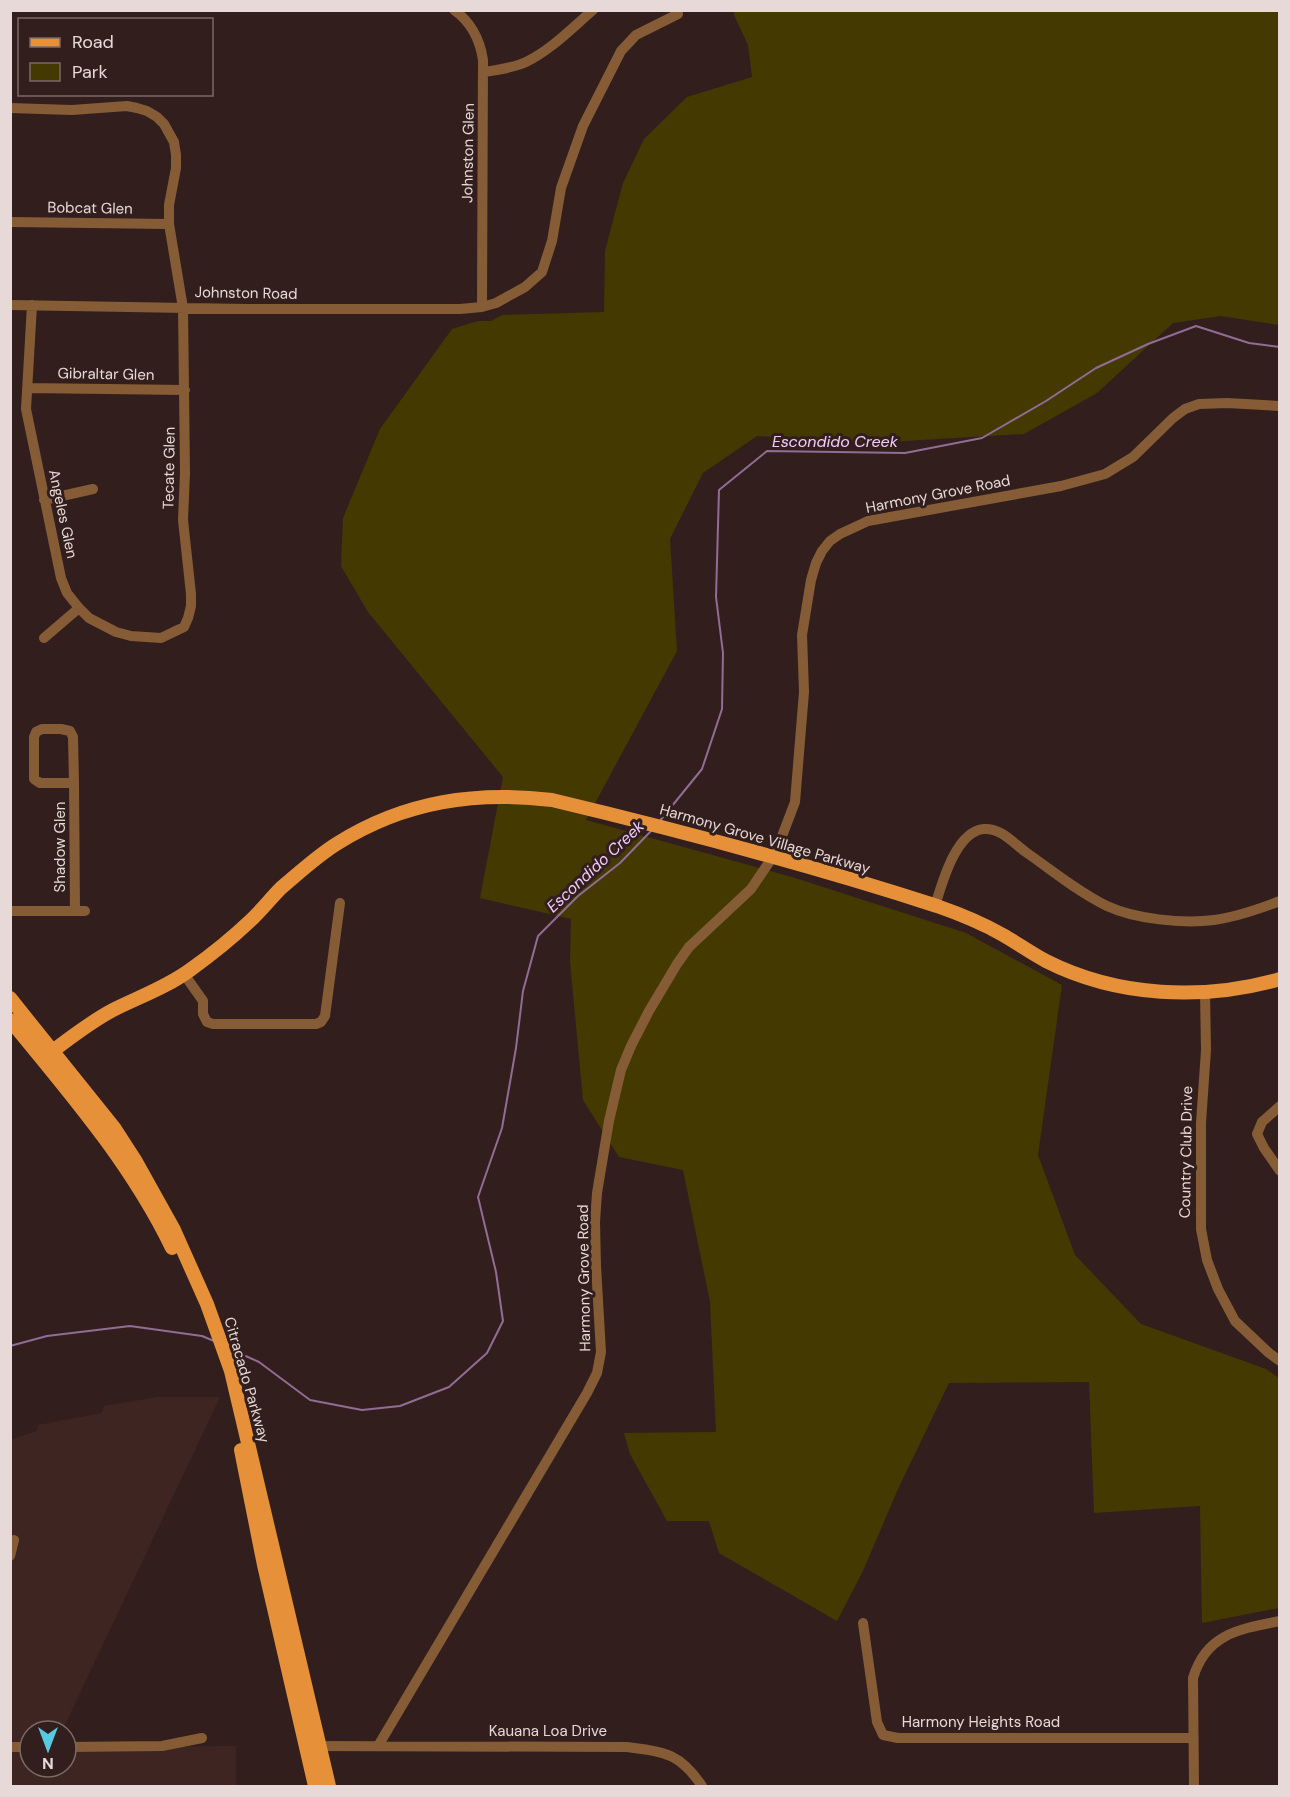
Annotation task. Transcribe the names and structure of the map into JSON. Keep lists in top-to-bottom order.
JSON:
{
  "streets": {
    "main road": ["Harmony Grove Village Parkway", "Citracado Parkway"],
    "street": [
      "Johnston Glen",
      "Bobcat Glen",
      "Johnston Road",
      "Gibraltar Glen",
      "Tecate Glen",
      "Harmony Grove Road",
      "Angeles Glen",
      "Shadow Glen",
      "Country Club Drive",
      "Harmony Heights Road",
      "Kauana Loa Drive"
    ]
  },
  "crossings": [
    ["Johnston Glen", "Johnston Road"],
    ["Bobcat Glen", "Tecate Glen"],
    ["Johnston Road", "Tecate Glen"],
    ["Johnston Road", "Angeles Glen"],
    ["Gibraltar Glen", "Tecate Glen"],
    ["Gibraltar Glen", "Angeles Glen"],
    ["Tecate Glen", "Angeles Glen"],
    ["Harmony Grove Road", "Harmony Grove Village Parkway"],
    ["Harmony Grove Road", "Kauana Loa Drive"],
    ["Harmony Grove Village Parkway", "Country Club Drive"],
    ["Harmony Grove Village Parkway", "Citracado Parkway"]
  ],
  "water": ["Escondido Creek"],
  "legend": ["Road", "Park"],
  "north": "bottom"
}
